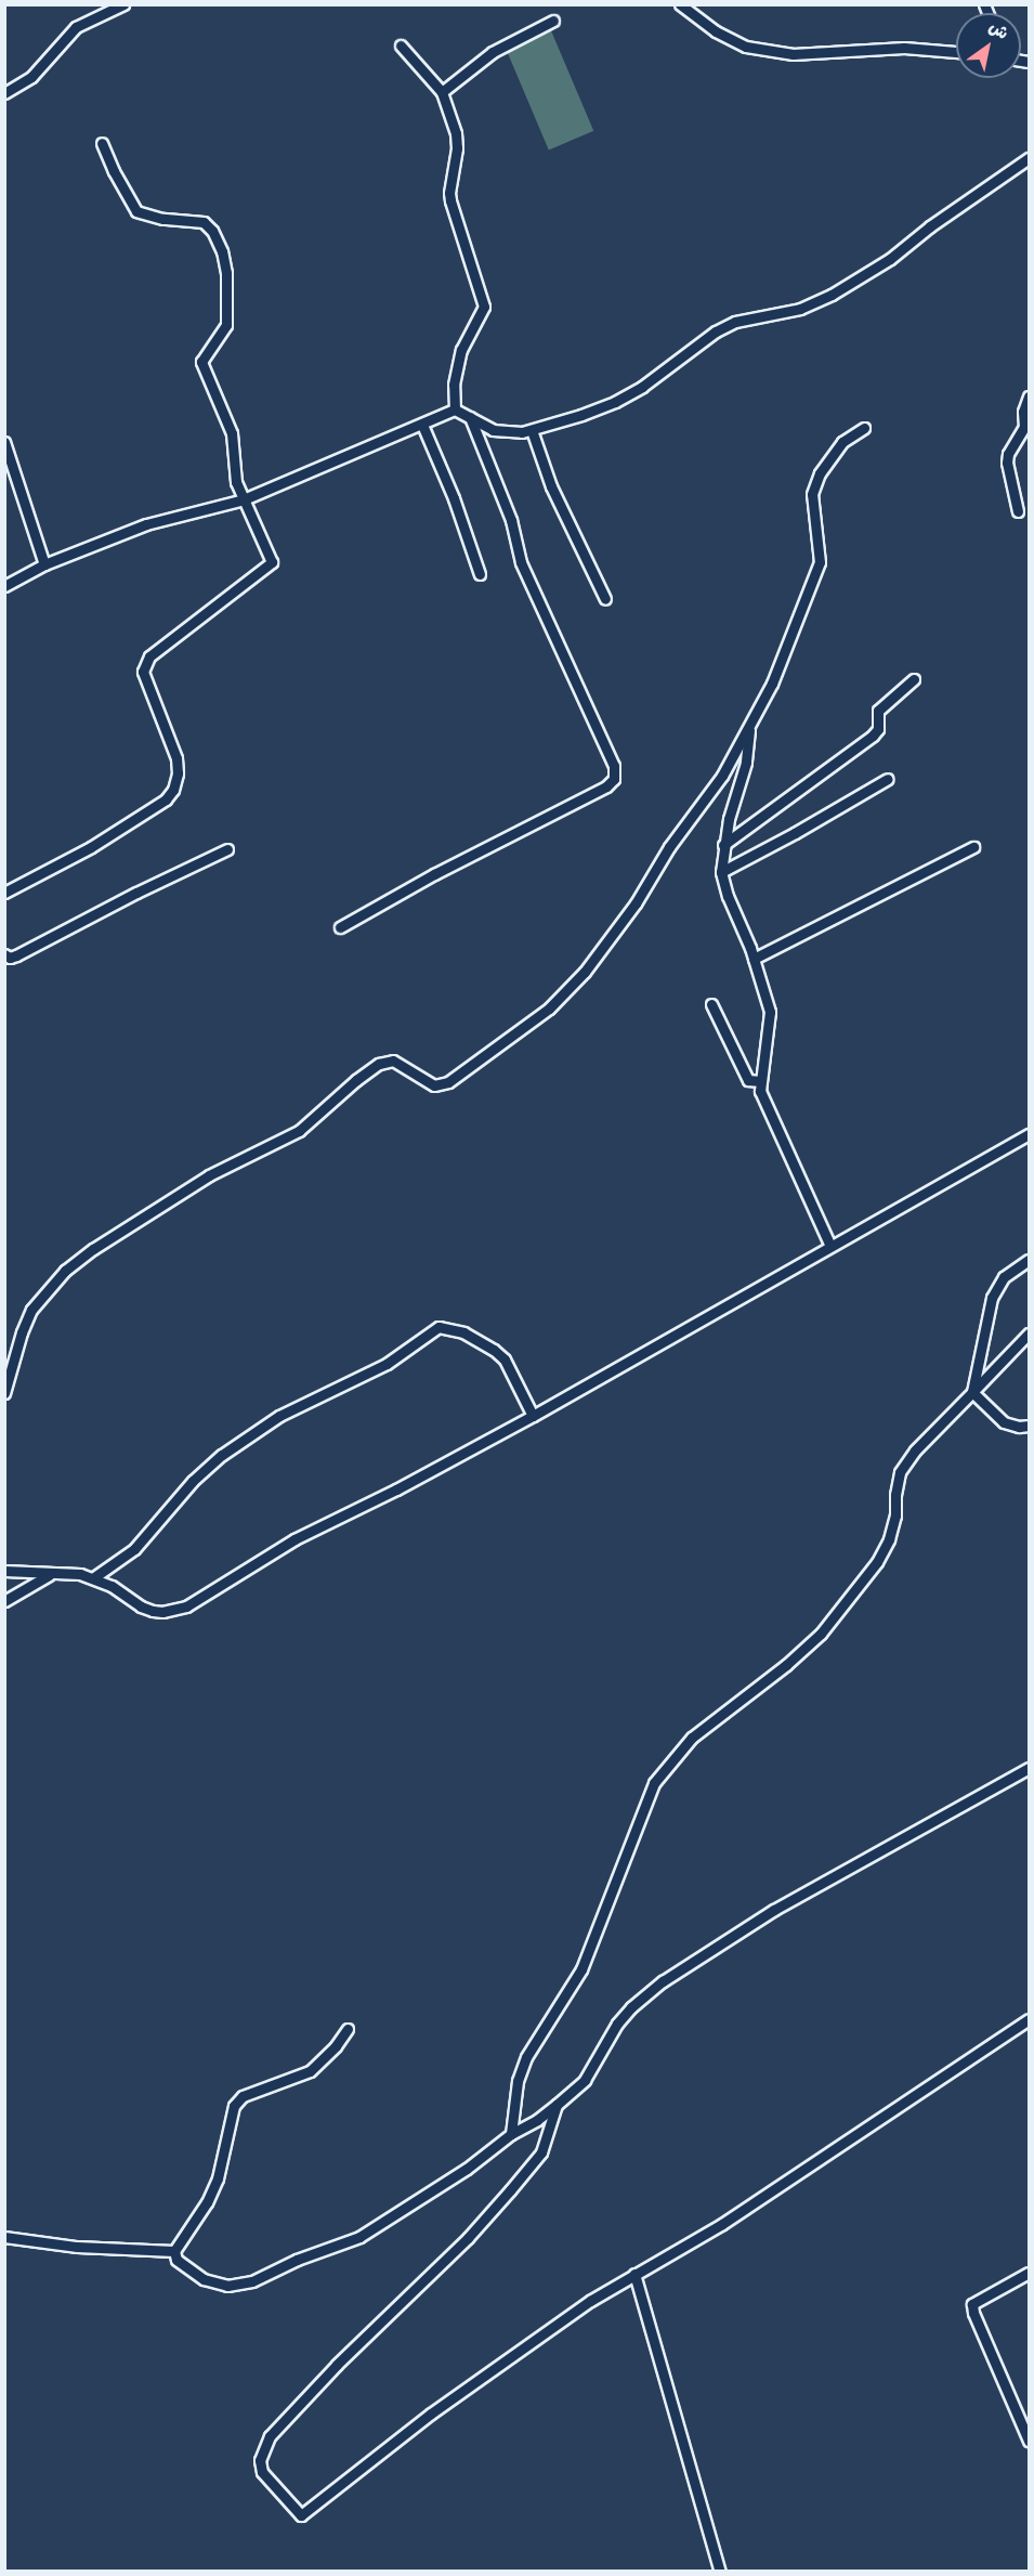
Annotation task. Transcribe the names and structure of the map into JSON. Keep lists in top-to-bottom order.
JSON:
{
  "north": "top right"
}
